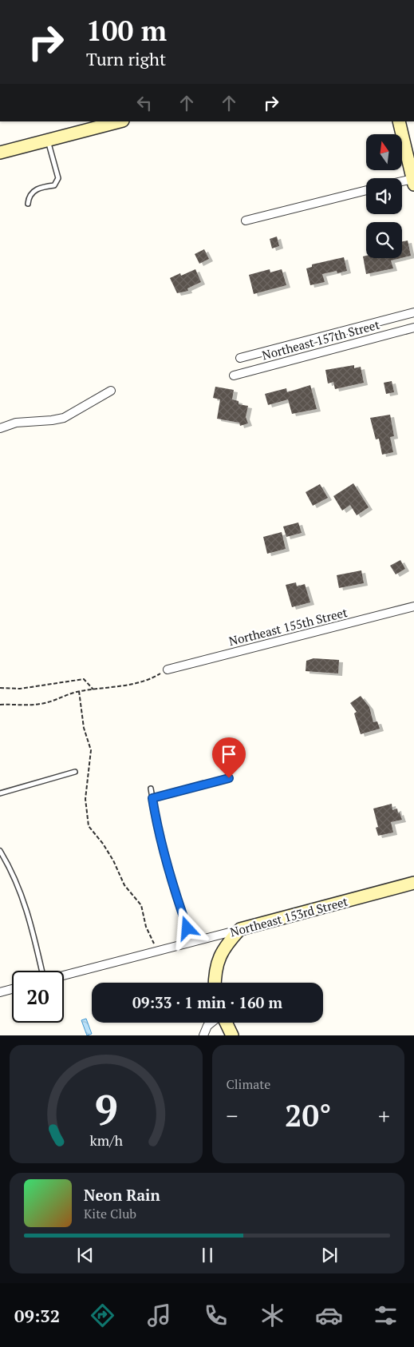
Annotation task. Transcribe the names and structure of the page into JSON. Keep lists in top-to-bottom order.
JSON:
{
  "streets": {
    "street": ["Northeast 157th Street", "Northeast 155th Street", "Northeast 153rd Street"]
  },
  "north": "top",
  "page": {
    "turn": ["100 m", "Turn right"],
    "limit": "20",
    "trip": "09:33 · 1 min · 160 m",
    "tile": "Climate",
    "heat": ["−", "20°", "+"],
    "song": ["Neon Rain", "Kite Club"],
    "tabs": "09:32",
    "gauge": ["9", "km/h"]
  }
}
